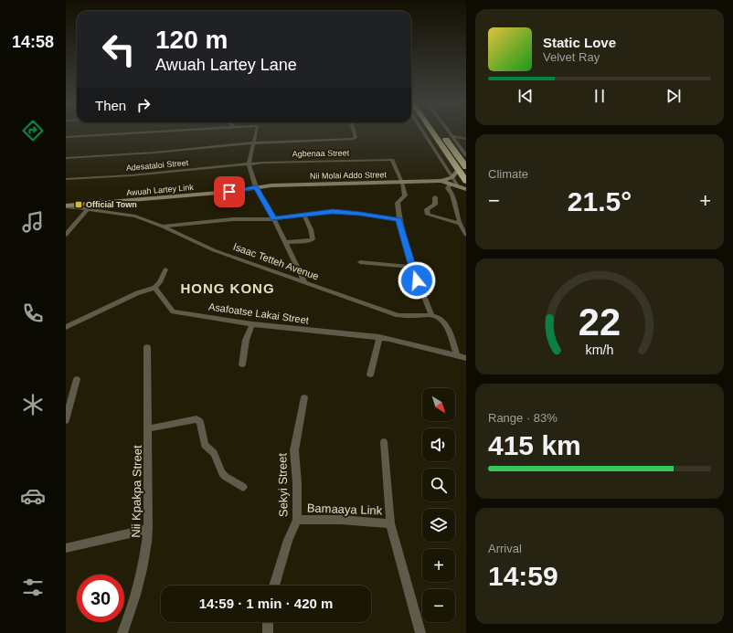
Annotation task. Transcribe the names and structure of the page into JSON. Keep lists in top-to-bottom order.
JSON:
{
  "streets": {
    "street": [
      "Agbenaa Street",
      "Adesataloi Street",
      "Nii Molai Addo Street",
      "Awuah Lartey Link",
      "Isaac Tetteh Avenue",
      "Asafoatse Lakai Street",
      "Sekyi Street",
      "Nii Kpakpa Street",
      "Bamaaya Link"
    ]
  },
  "crossings": [
    ["Agbenaa Street", "Adesataloi Street"],
    ["Agbenaa Street", "Nii Molai Addo Street"],
    ["Nii Molai Addo Street", "Awuah Lartey Link"],
    ["Awuah Lartey Link", "Isaac Tetteh Avenue"],
    ["Sekyi Street", "Bamaaya Link"]
  ],
  "districts": ["HONG KONG"],
  "places": {
    "transit": ["Official Town"]
  },
  "north": "bottom right",
  "page": {
    "tabs": "14:58",
    "turn": ["120 m", "Awuah Lartey Lane"],
    "song": ["Static Love", "Velvet Ray"],
    "then": "Then",
    "tile": [
      "Climate",
      ["Range · 83%", "415 km"],
      ["Arrival", "14:59"]
    ],
    "heat": ["−", "21.5°", "+"],
    "map_buttons": ["+", "−"],
    "limit": "30",
    "trip": "14:59 · 1 min · 420 m",
    "gauge": ["22", "km/h"]
  }
}
